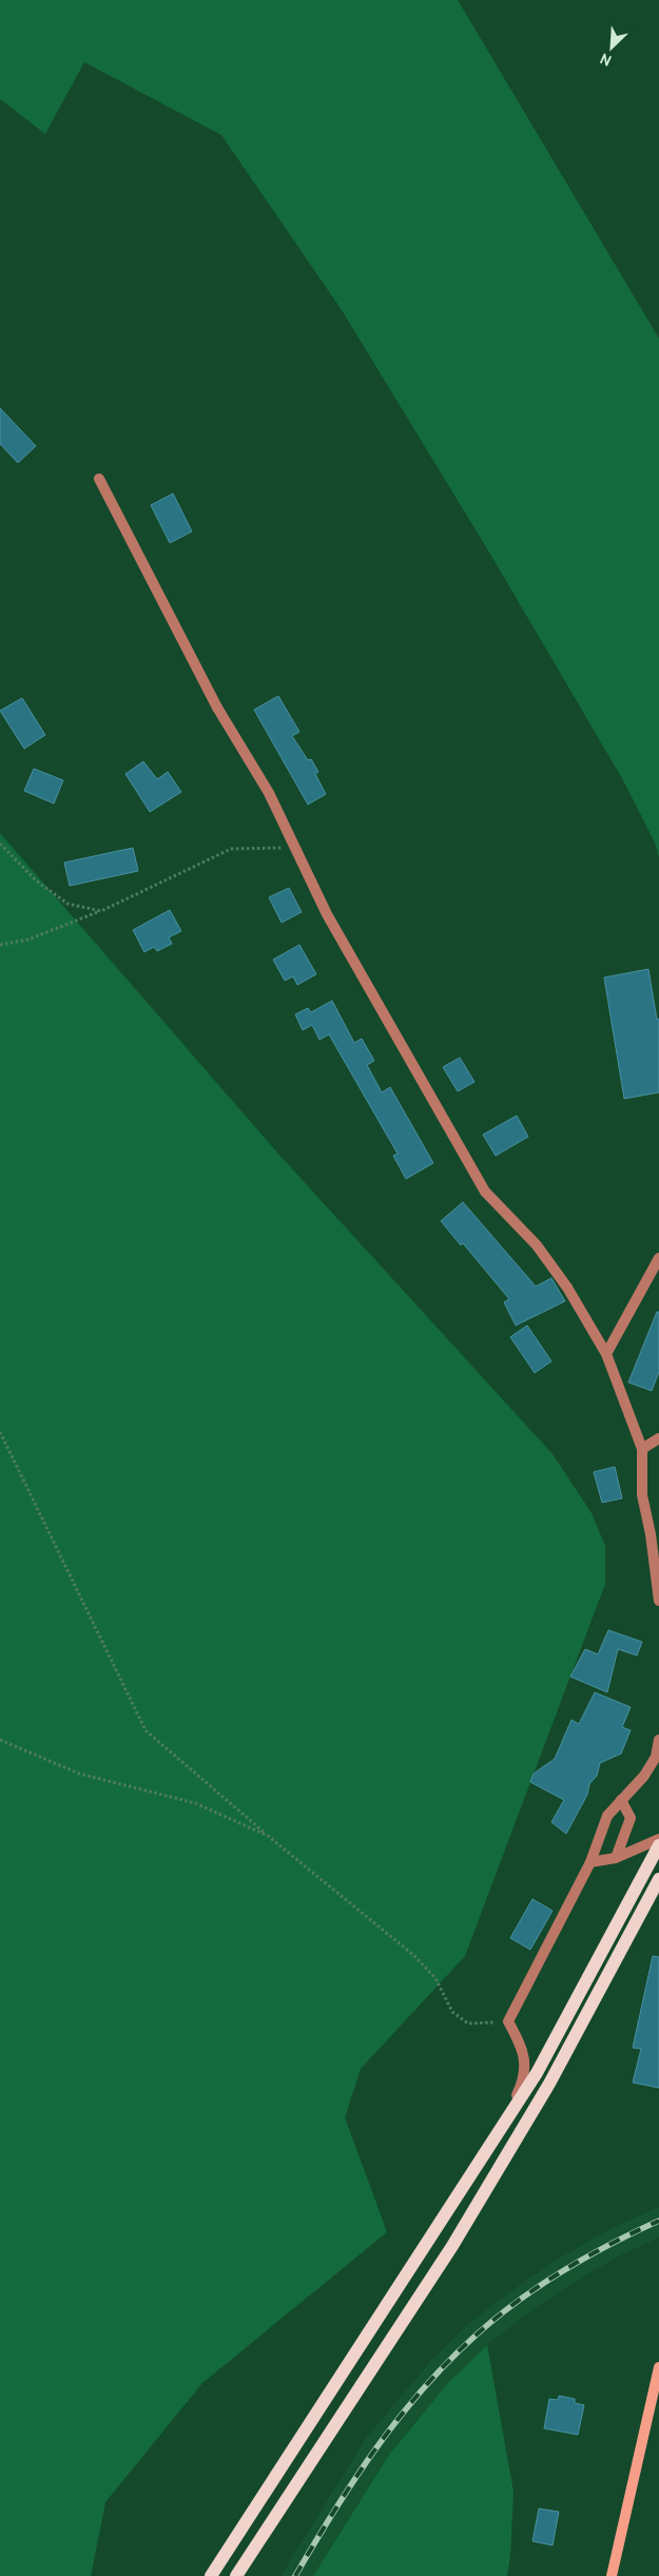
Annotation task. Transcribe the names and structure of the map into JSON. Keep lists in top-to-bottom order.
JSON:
{
  "north": "bottom left"
}
